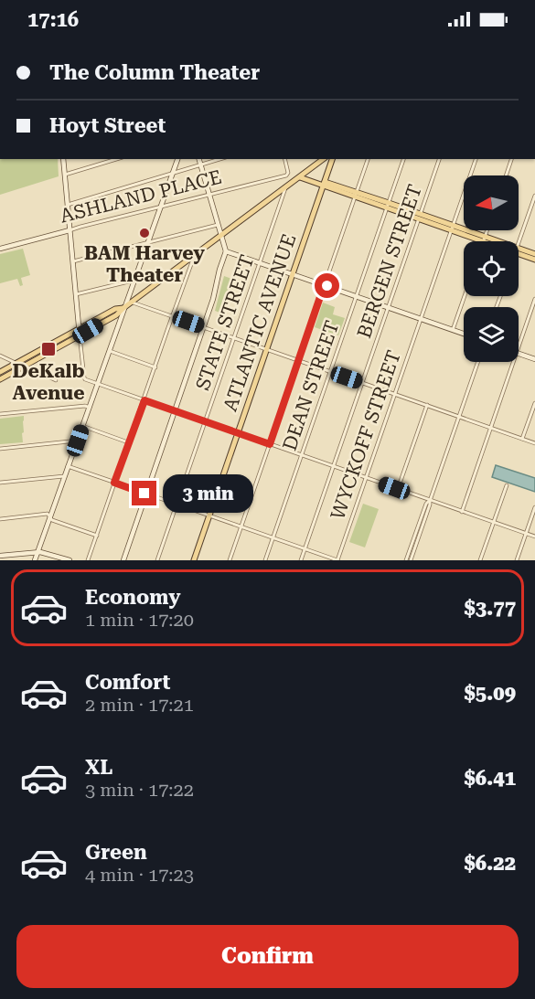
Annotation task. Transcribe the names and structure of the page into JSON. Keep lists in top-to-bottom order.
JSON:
{
  "streets": {
    "main road": ["ASHLAND PLACE", "ATLANTIC AVENUE"],
    "street": [
      "BERGEN STREET",
      "STATE STREET",
      "DEAN STREET",
      "WYCKOFF STREET"
    ]
  },
  "places": {
    "other": ["BAM Harvey Theater"],
    "transit": ["DeKalb Avenue"]
  },
  "north": "left",
  "page": {
    "status": "17:16",
    "banner": ["The Column Theater", "Hoyt Street"],
    "bubble": "3 min",
    "list": [
      {
        "name": "Economy",
        "note": "1 min · 17:20",
        "value": "$3.77"
      },
      {
        "name": "Comfort",
        "note": "2 min · 17:21",
        "value": "$5.09"
      },
      {
        "name": "XL",
        "note": "3 min · 17:22",
        "value": "$6.41"
      },
      {
        "name": "Green",
        "note": "4 min · 17:23",
        "value": "$6.22"
      }
    ],
    "buttons": "Confirm"
  }
}
